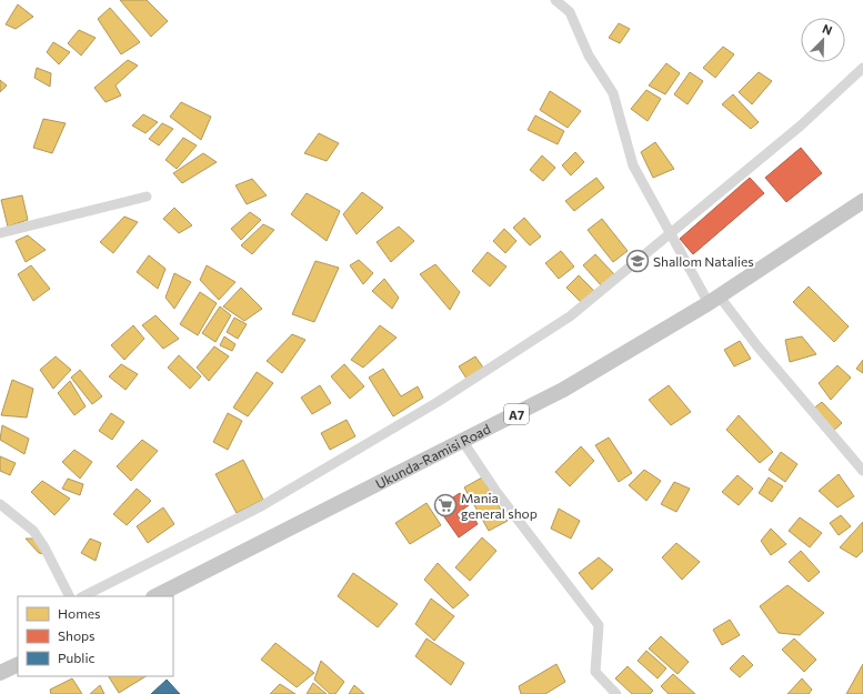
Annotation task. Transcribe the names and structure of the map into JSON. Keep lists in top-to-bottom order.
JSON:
{
  "streets": {
    "highway": ["A7", "Ukunda-Ramisi Road"]
  },
  "places": {
    "school or university": ["Shallom Natalies"],
    "supermarket": ["Mania general shop"]
  },
  "legend": ["Homes", "Shops", "Public"],
  "north": "top right"
}
